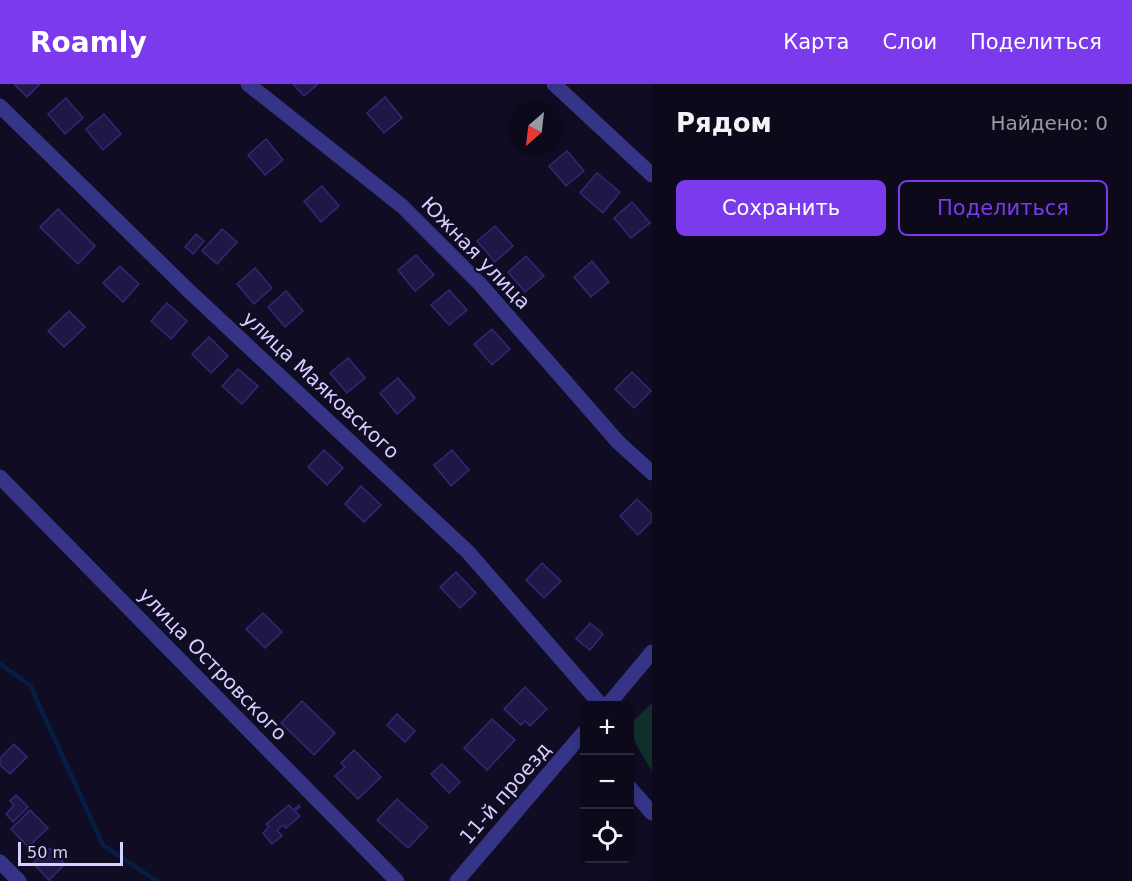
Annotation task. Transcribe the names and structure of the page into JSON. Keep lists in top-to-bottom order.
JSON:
{
  "streets": {
    "street": [
      "Южная улица",
      "улица Маяковского",
      "улица Островского",
      "11-й проезд"
    ]
  },
  "scale_bar": "50 m",
  "north": "bottom left",
  "page": {
    "header": "Roamly",
    "nav": ["Карта", "Слои", "Поделиться"],
    "heading": ["Рядом", "Найдено: 0"],
    "buttons": ["Сохранить", "Поделиться"],
    "map_buttons": ["+", "−"],
    "scale": "50 m"
  }
}
